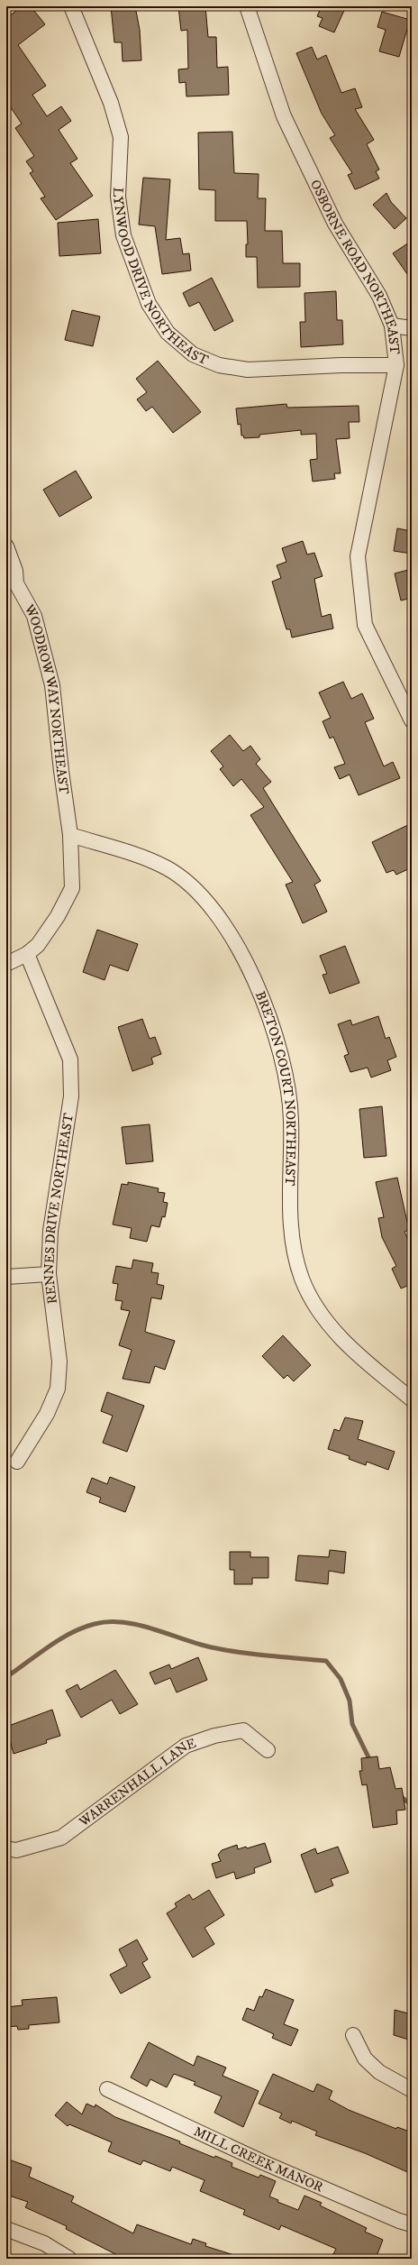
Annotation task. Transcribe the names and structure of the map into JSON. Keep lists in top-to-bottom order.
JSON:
{
  "streets": {
    "street": [
      "OSBORNE ROAD NORTHEAST",
      "LYNWOOD DRIVE NORTHEAST",
      "WOODROW WAY NORTHEAST",
      "BRETON COURT NORTHEAST",
      "RENNES DRIVE NORTHEAST",
      "WARRENHALL LANE",
      "MILL CREEK MANOR"
    ]
  },
  "crossings": [
    ["OSBORNE ROAD NORTHEAST", "LYNWOOD DRIVE NORTHEAST"],
    ["WOODROW WAY NORTHEAST", "BRETON COURT NORTHEAST"],
    ["WOODROW WAY NORTHEAST", "RENNES DRIVE NORTHEAST"]
  ]
}
